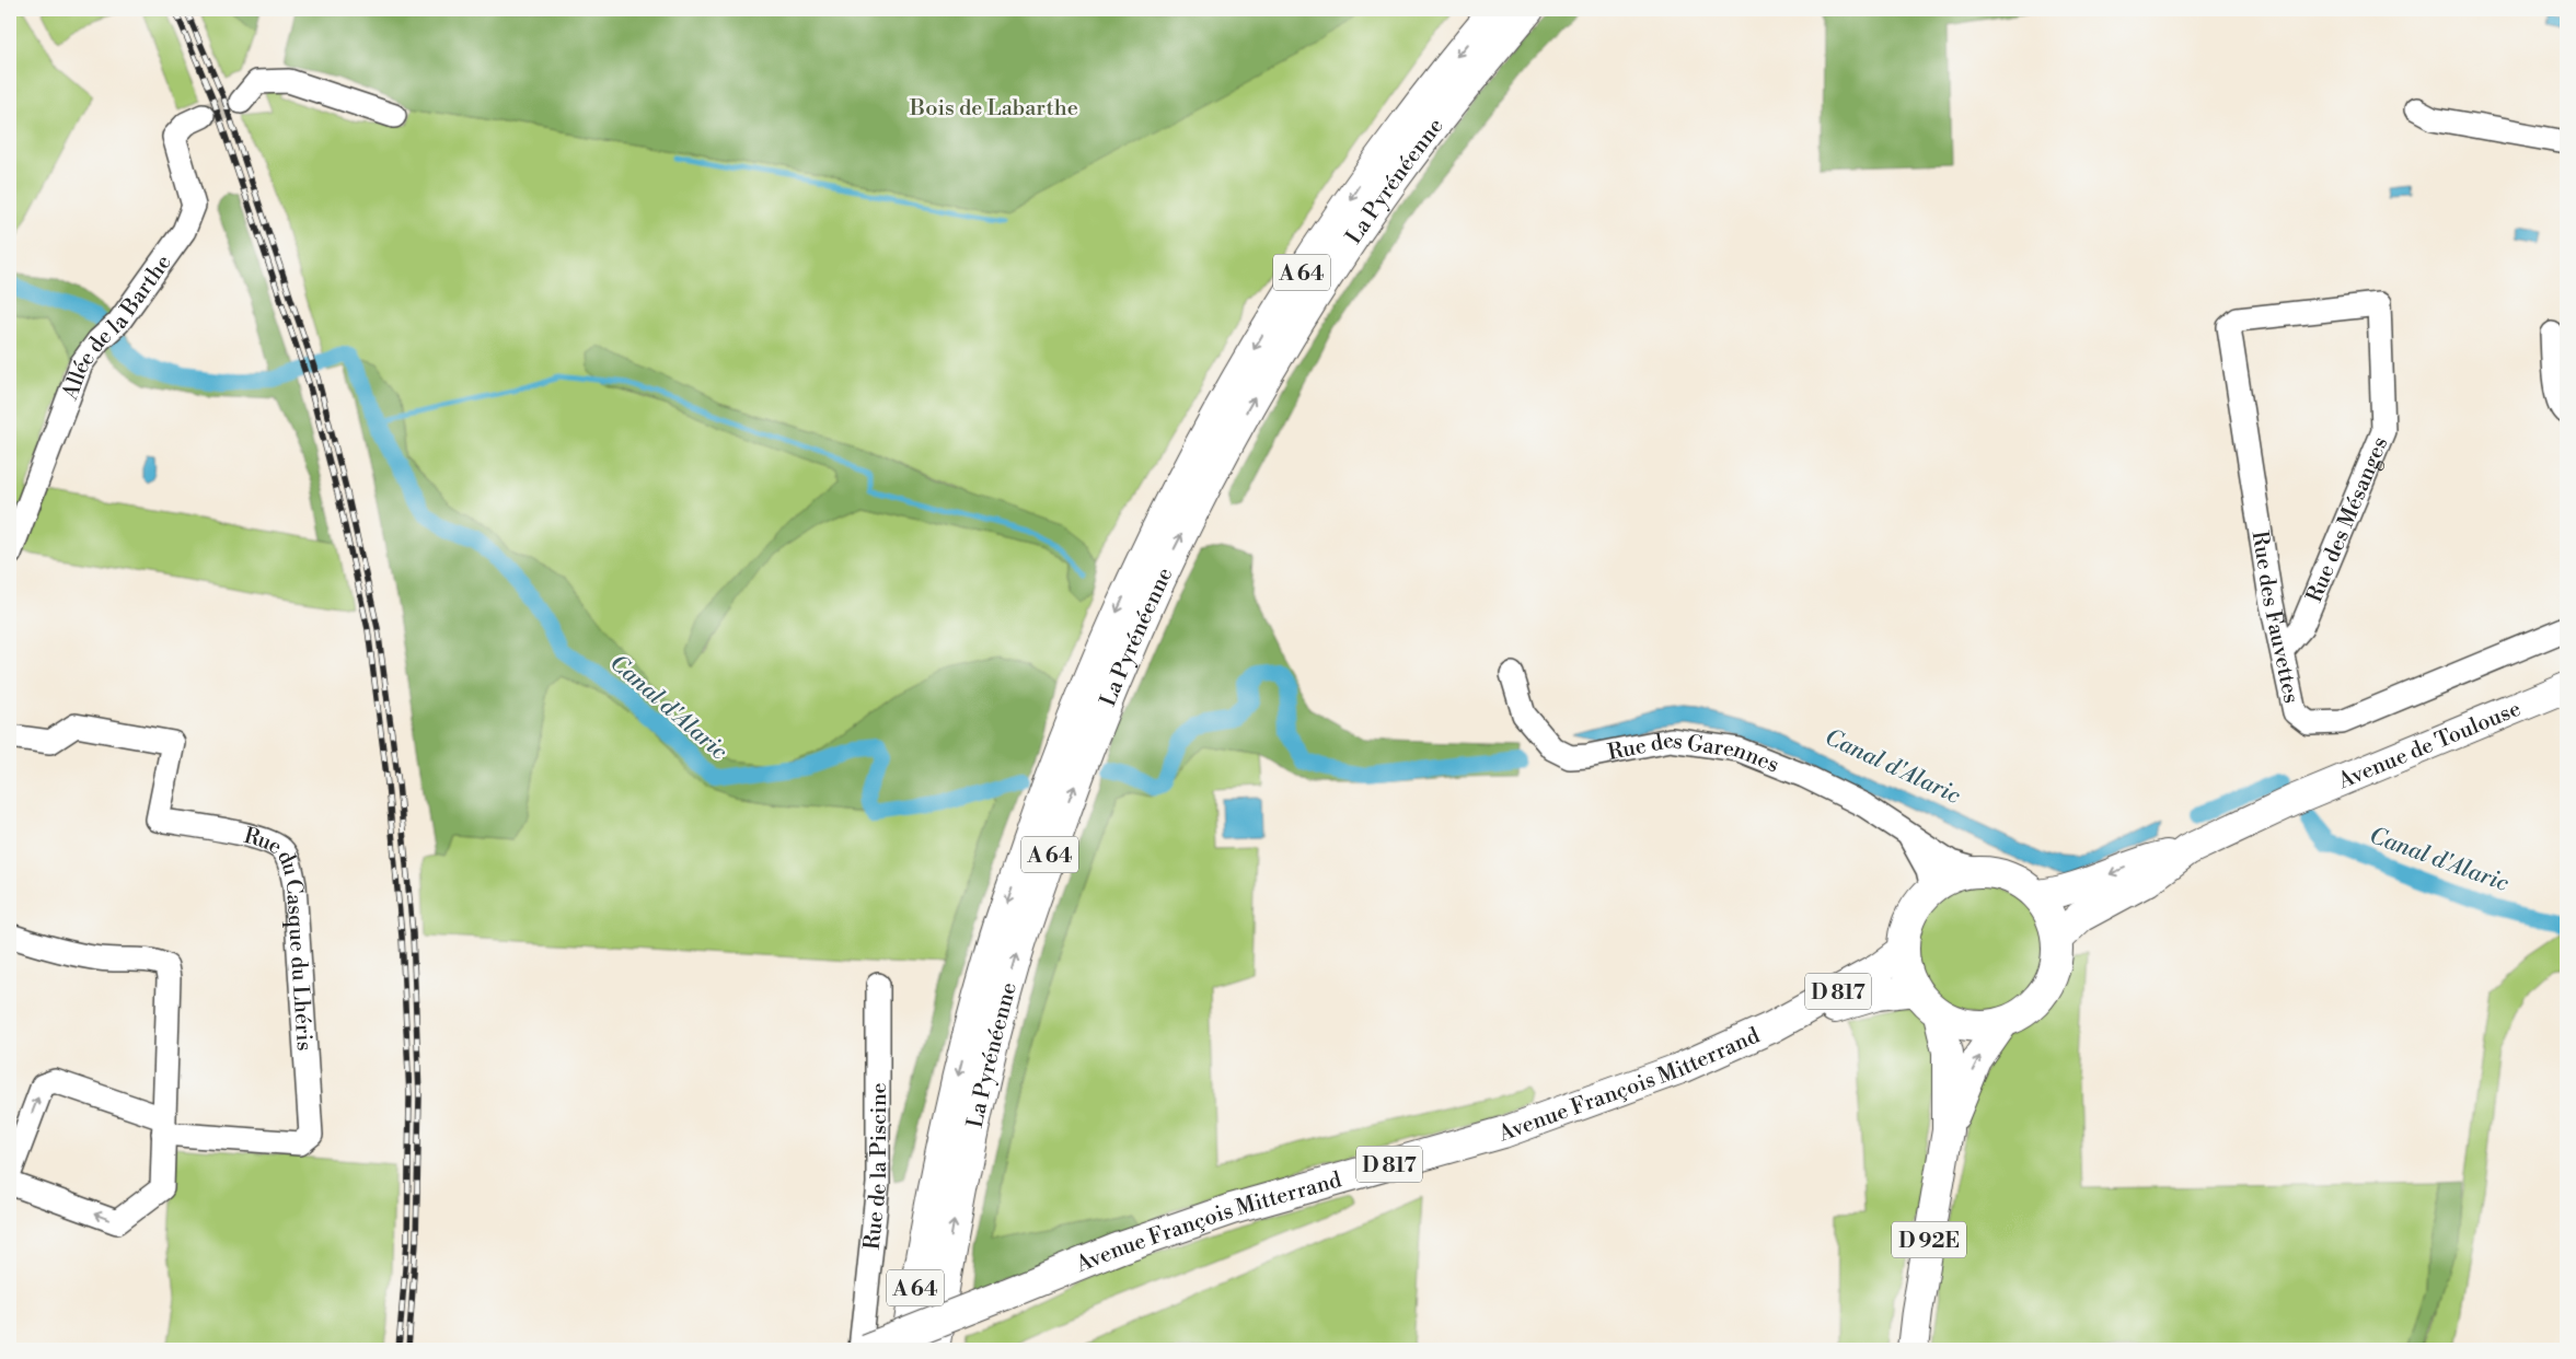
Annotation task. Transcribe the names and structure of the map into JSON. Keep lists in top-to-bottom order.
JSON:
{
  "streets": {
    "main road": [
      "La Pyrénéenne",
      "A 64",
      "Avenue de Toulouse",
      "D 817",
      "Avenue François Mitterrand",
      "D 92E"
    ],
    "street": [
      "Allée de la Barthe",
      "Rue des Mésanges",
      "Rue des Fauvettes",
      "Rue des Garennes",
      "Rue du Casque du Lhéris",
      "Rue de la Piscine"
    ]
  },
  "crossings": [
    ["Rue des Mésanges", "Rue des Fauvettes"],
    ["Rue des Garennes", "Avenue François Mitterrand"]
  ],
  "water": ["Canal d'Alaric"],
  "parks": ["Bois de Labarthe"]
}
